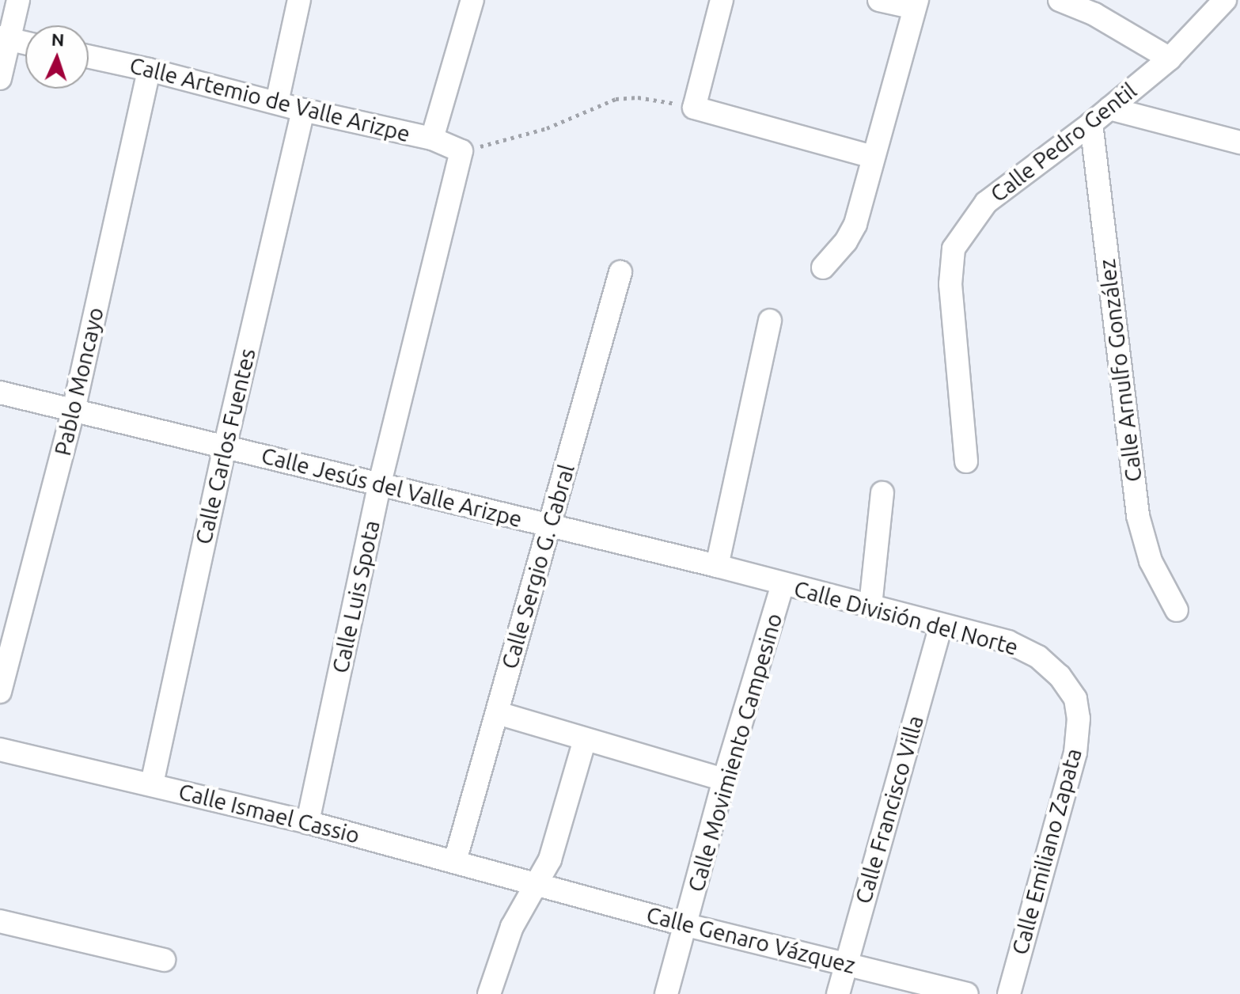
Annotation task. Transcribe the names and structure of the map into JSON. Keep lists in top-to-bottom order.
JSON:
{
  "streets": {
    "street": [
      "Calle Artemio de Valle Arizpe",
      "Calle Pedro Gentil",
      "Calle Arnulfo González",
      "Pablo Moncayo",
      "Calle Carlos Fuentes",
      "Calle Jesús del Valle Arizpe",
      "Calle Sergio G. Cabral",
      "Calle Luis Spota",
      "Calle División del Norte",
      "Calle Movimiento Campesino",
      "Calle Francisco Villa",
      "Calle Ismael Cassio",
      "Calle Emiliano Zapata",
      "Calle Genaro Vázquez"
    ]
  },
  "crossings": [
    ["Calle Artemio de Valle Arizpe", "Pablo Moncayo"],
    ["Calle Artemio de Valle Arizpe", "Calle Carlos Fuentes"],
    ["Calle Artemio de Valle Arizpe", "Calle Luis Spota"],
    ["Calle Pedro Gentil", "Calle Arnulfo González"],
    ["Pablo Moncayo", "Calle Jesús del Valle Arizpe"],
    ["Calle Carlos Fuentes", "Calle Jesús del Valle Arizpe"],
    ["Calle Carlos Fuentes", "Calle Ismael Cassio"],
    ["Calle Jesús del Valle Arizpe", "Calle Sergio G. Cabral"],
    ["Calle Jesús del Valle Arizpe", "Calle Luis Spota"],
    ["Calle Jesús del Valle Arizpe", "Calle División del Norte"],
    ["Calle Jesús del Valle Arizpe", "Calle Movimiento Campesino"],
    ["Calle Sergio G. Cabral", "Calle Ismael Cassio"],
    ["Calle Luis Spota", "Calle Ismael Cassio"],
    ["Calle División del Norte", "Calle Movimiento Campesino"],
    ["Calle División del Norte", "Calle Francisco Villa"],
    ["Calle División del Norte", "Calle Emiliano Zapata"],
    ["Calle Movimiento Campesino", "Calle Genaro Vázquez"],
    ["Calle Francisco Villa", "Calle Genaro Vázquez"],
    ["Calle Ismael Cassio", "Calle Genaro Vázquez"]
  ],
  "north": "top"
}
